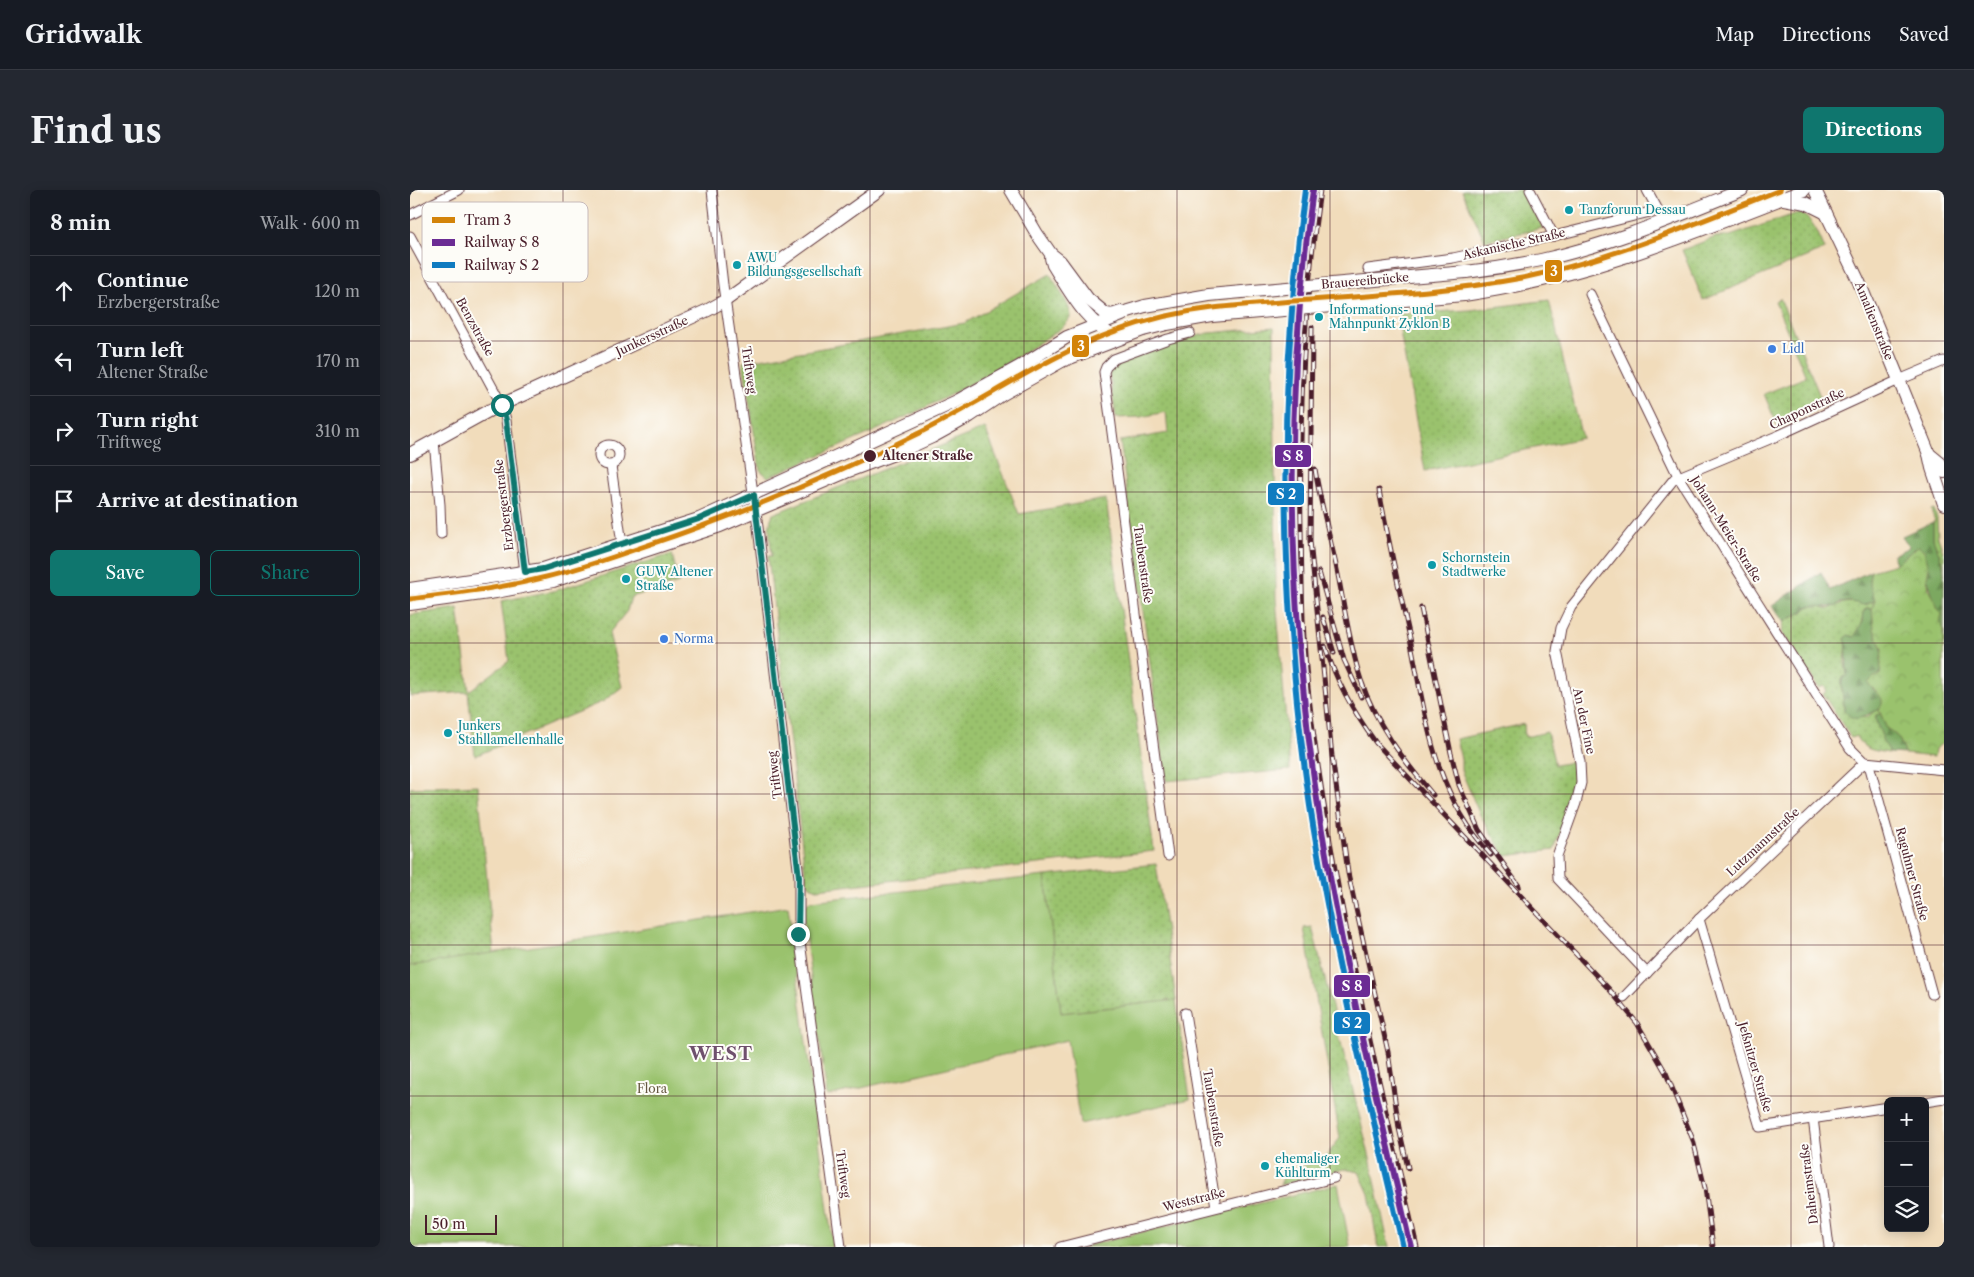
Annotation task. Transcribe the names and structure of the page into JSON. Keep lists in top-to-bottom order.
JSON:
{
  "streets": {
    "main road": [
      "Askanische Straße",
      "Brauereibrücke",
      "Amalienstraße",
      "Junkersstraße"
    ],
    "street": [
      "Benzstraße",
      "Triftweg",
      "Chaponstraße",
      "Erzbergerstraße",
      "Johann-Meier-Straße",
      "Taubenstraße",
      "An der Fine",
      "Lutzmannstraße",
      "Raguhner Straße",
      "Jeßnitzer Straße",
      "Daheimstraße",
      "Weststraße"
    ]
  },
  "crossings": [
    ["Askanische Straße", "Brauereibrücke"],
    ["Amalienstraße", "Chaponstraße"],
    ["Benzstraße", "Junkersstraße"],
    ["Benzstraße", "Erzbergerstraße"],
    ["Junkersstraße", "Triftweg"],
    ["Junkersstraße", "Erzbergerstraße"],
    ["Chaponstraße", "Johann-Meier-Straße"],
    ["Chaponstraße", "An der Fine"],
    ["Johann-Meier-Straße", "An der Fine"],
    ["Johann-Meier-Straße", "Lutzmannstraße"],
    ["Johann-Meier-Straße", "Raguhner Straße"],
    ["Taubenstraße", "Weststraße"],
    ["An der Fine", "Lutzmannstraße"],
    ["Lutzmannstraße", "Raguhner Straße"],
    ["Lutzmannstraße", "Jeßnitzer Straße"],
    ["Jeßnitzer Straße", "Daheimstraße"]
  ],
  "districts": ["WEST"],
  "parks": ["Flora"],
  "places": [
    "Tanzforum Dessau",
    "AWU Bildungsgesellschaft",
    "Informations- und Mahnpunkt Zyklon B",
    "Lidl",
    "Altener Straße",
    "Schornstein Stadtwerke",
    "GUW Altener Straße",
    "Norma",
    "Junkers Stahllamellenhalle",
    "ehemaliger Kühlturm"
  ],
  "lines": ["tram line 3"],
  "legend": ["Tram 3", "Railway S 8", "Railway S 2"],
  "scale_bar": "50 m",
  "page": {
    "header": "Gridwalk",
    "nav": ["Map", "Directions", "Saved"],
    "buttons": [
      "Directions",
      ["Save", "Share"]
    ],
    "title": "Find us",
    "heading": ["8 min", "Walk · 600 m"],
    "list": [
      ["Continue", "Erzbergerstraße", "120 m"],
      ["Turn left", "Altener Straße", "170 m"],
      ["Turn right", "Triftweg", "310 m"],
      "Arrive at destination"
    ],
    "map_buttons": ["+", "−"],
    "scale": "50 m"
  }
}
